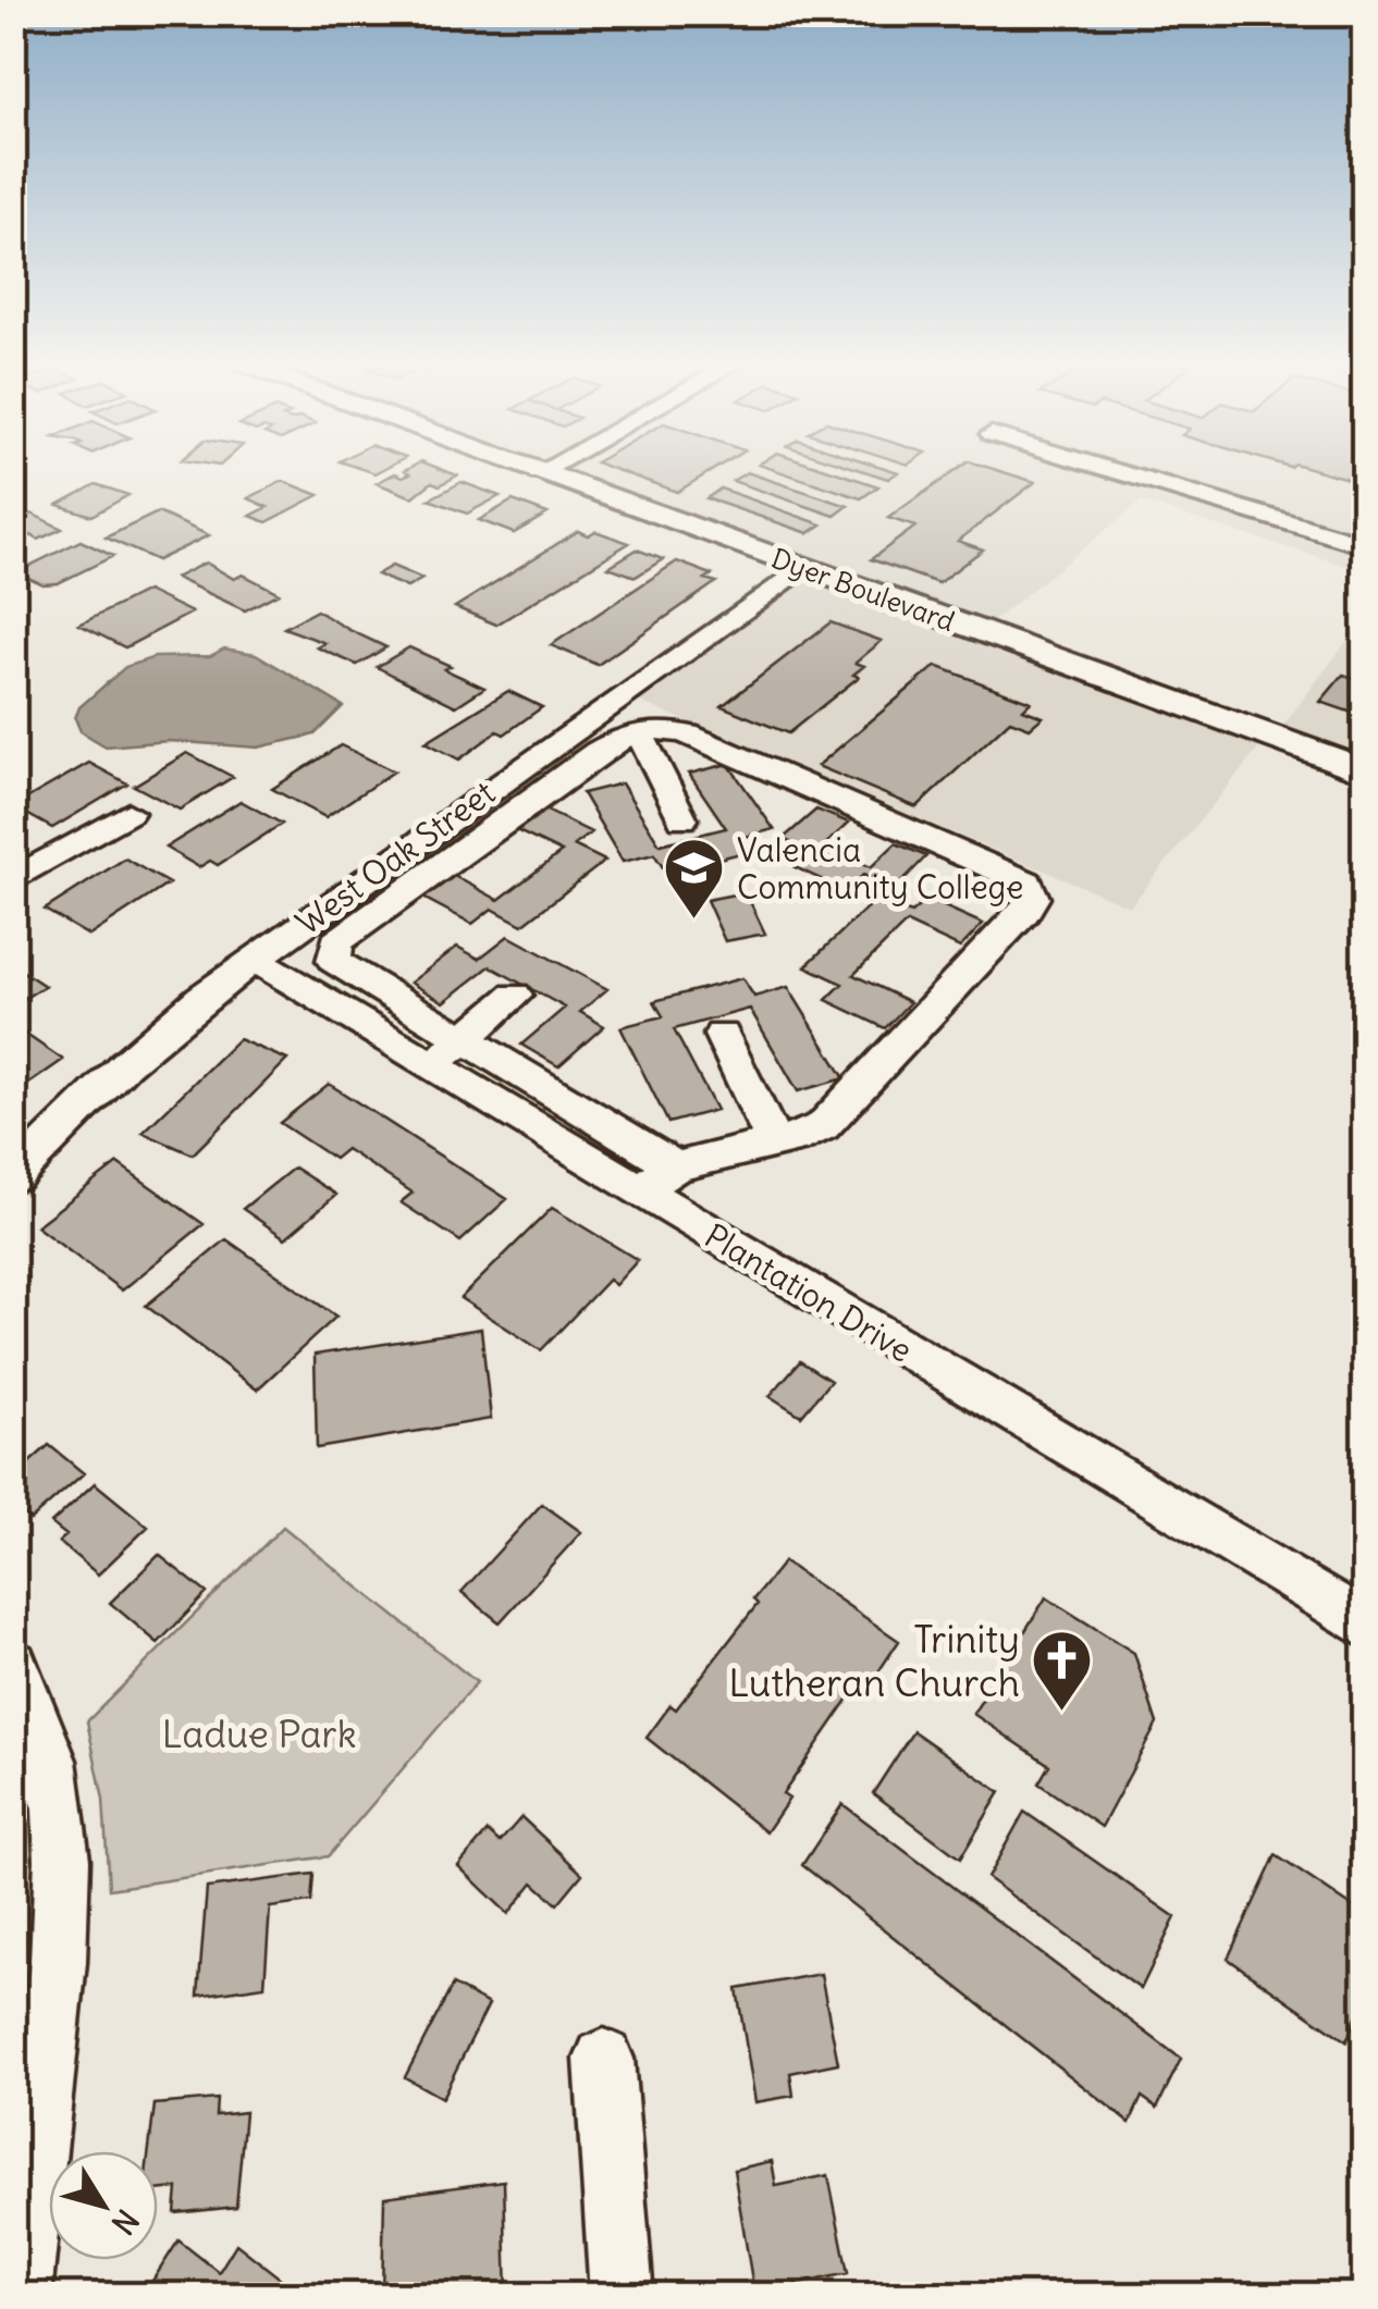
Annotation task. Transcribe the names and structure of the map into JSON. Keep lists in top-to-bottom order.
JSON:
{
  "streets": {
    "main road": ["Dyer Boulevard"],
    "street": ["West Oak Street", "Plantation Drive"]
  },
  "crossings": [
    ["Dyer Boulevard", "West Oak Street"],
    ["West Oak Street", "Plantation Drive"]
  ],
  "parks": ["Ladue Park"],
  "places": {
    "school or university": ["Valencia Community College"],
    "church": ["Trinity Lutheran Church"]
  },
  "north": "bottom right"
}
